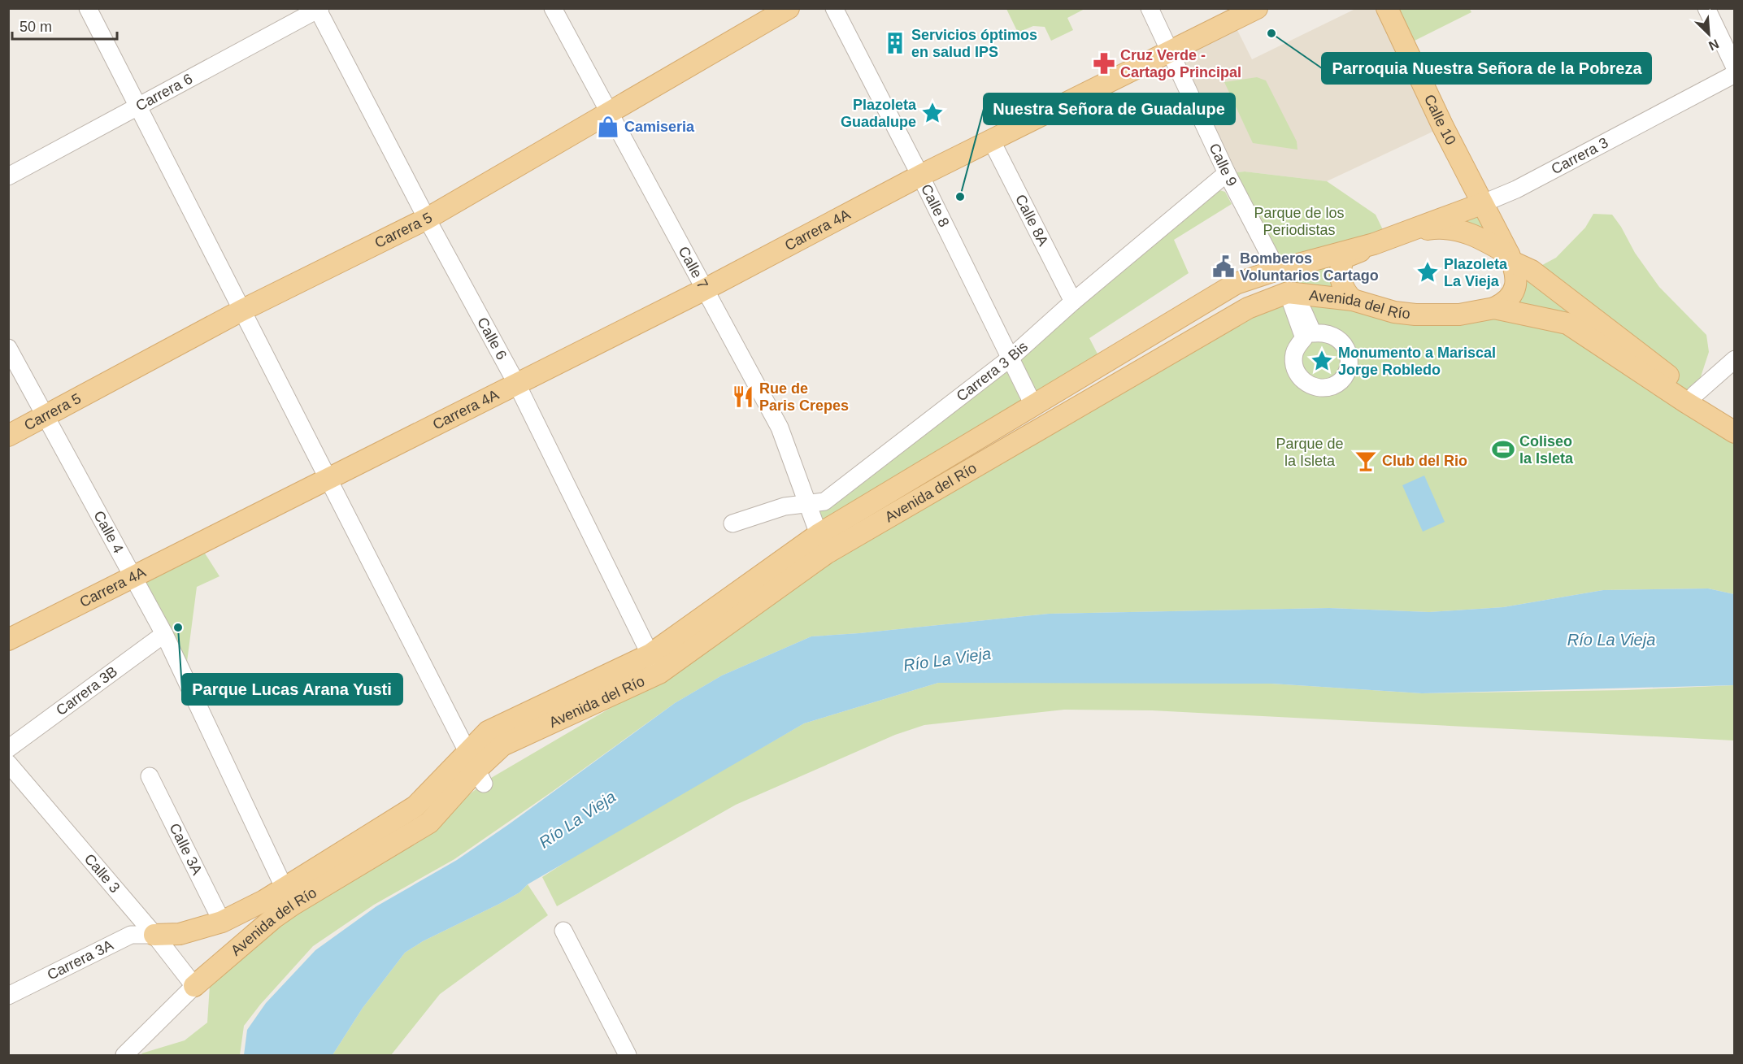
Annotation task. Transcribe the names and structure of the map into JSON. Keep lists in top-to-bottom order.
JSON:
{
  "streets": {
    "main road": [
      "Calle 10",
      "Carrera 3",
      "Calle 9",
      "Carrera 5",
      "Carrera 4A",
      "Avenida del Río"
    ],
    "street": [
      "Carrera 6",
      "Calle 8",
      "Calle 8A",
      "Calle 7",
      "Calle 6",
      "Carrera 3 Bis",
      "Calle 4",
      "Carrera 3B",
      "Calle 3A",
      "Calle 3",
      "Carrera 3A"
    ]
  },
  "crossings": [
    ["Carrera 6", "Calle 6"],
    ["Calle 10", "Carrera 3"],
    ["Calle 10", "Avenida del Río"],
    ["Carrera 3", "Avenida del Río"],
    ["Calle 9", "Carrera 4A"],
    ["Calle 9", "Avenida del Río"],
    ["Calle 9", "Carrera 3 Bis"],
    ["Calle 8", "Carrera 4A"],
    ["Calle 8", "Avenida del Río"],
    ["Calle 8", "Carrera 3 Bis"],
    ["Calle 8A", "Carrera 4A"],
    ["Calle 8A", "Carrera 3 Bis"],
    ["Carrera 5", "Calle 7"],
    ["Carrera 5", "Calle 6"],
    ["Carrera 5", "Calle 4"],
    ["Carrera 4A", "Calle 7"],
    ["Carrera 4A", "Calle 6"],
    ["Carrera 4A", "Calle 4"],
    ["Calle 7", "Avenida del Río"],
    ["Calle 7", "Carrera 3 Bis"],
    ["Avenida del Río", "Calle 6"],
    ["Avenida del Río", "Calle 4"],
    ["Avenida del Río", "Calle 3A"],
    ["Avenida del Río", "Calle 3"],
    ["Avenida del Río", "Carrera 3A"],
    ["Calle 4", "Carrera 3B"],
    ["Calle 3", "Carrera 3A"]
  ],
  "water": ["Río La Vieja"],
  "parks": ["Parque de los Periodistas", "Parque de la Isleta"],
  "places": {
    "other": ["Parroquia Nuestra Señora de la Pobreza", "Nuestra Señora de Guadalupe", "Parque Lucas Arana Yusti"],
    "building": ["Servicios óptimos en salud IPS"],
    "pharmacy": ["Cruz Verde - Cartago Principal"],
    "place": ["Plazoleta Guadalupe", "Plazoleta La Vieja", "Monumento a Mariscal Jorge Robledo"],
    "shop": ["Camiseria"],
    "public building": ["Bomberos Voluntarios Cartago"],
    "restaurant": ["Rue de Paris Crepes"],
    "sports": ["Coliseo la Isleta"],
    "bar": ["Club del Rio"]
  },
  "scale_bar": "50 m",
  "north": "bottom right"
}
